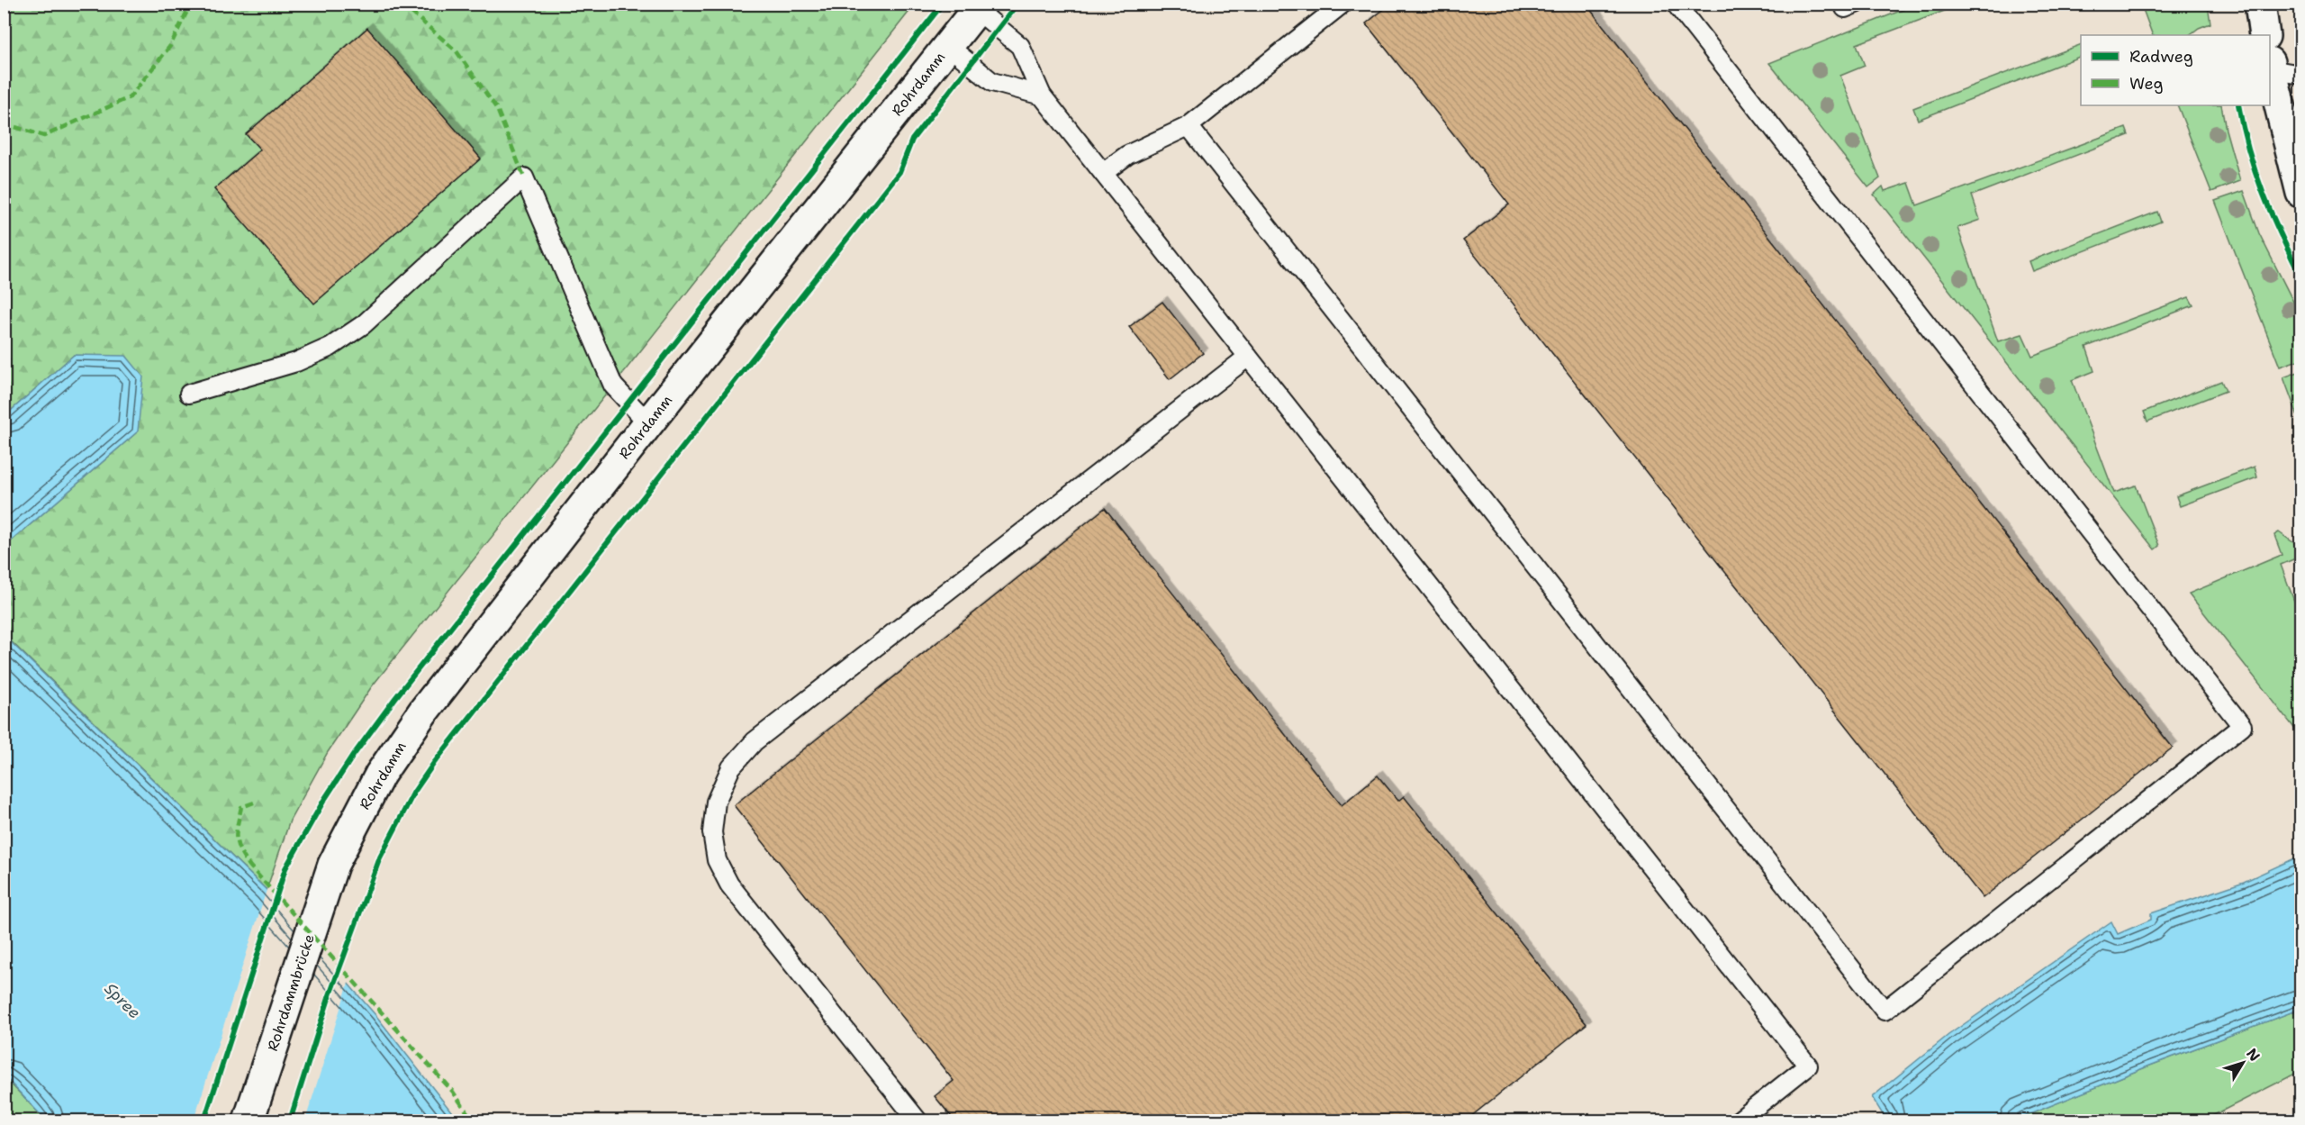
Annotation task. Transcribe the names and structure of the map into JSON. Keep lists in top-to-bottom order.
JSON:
{
  "streets": {
    "main road": ["Rohrdamm", "Rohrdammbrücke"]
  },
  "crossings": [
    ["Rohrdamm", "Rohrdammbrücke"]
  ],
  "water": ["Spree"],
  "legend": ["Radweg", "Weg"],
  "north": "top right"
}
